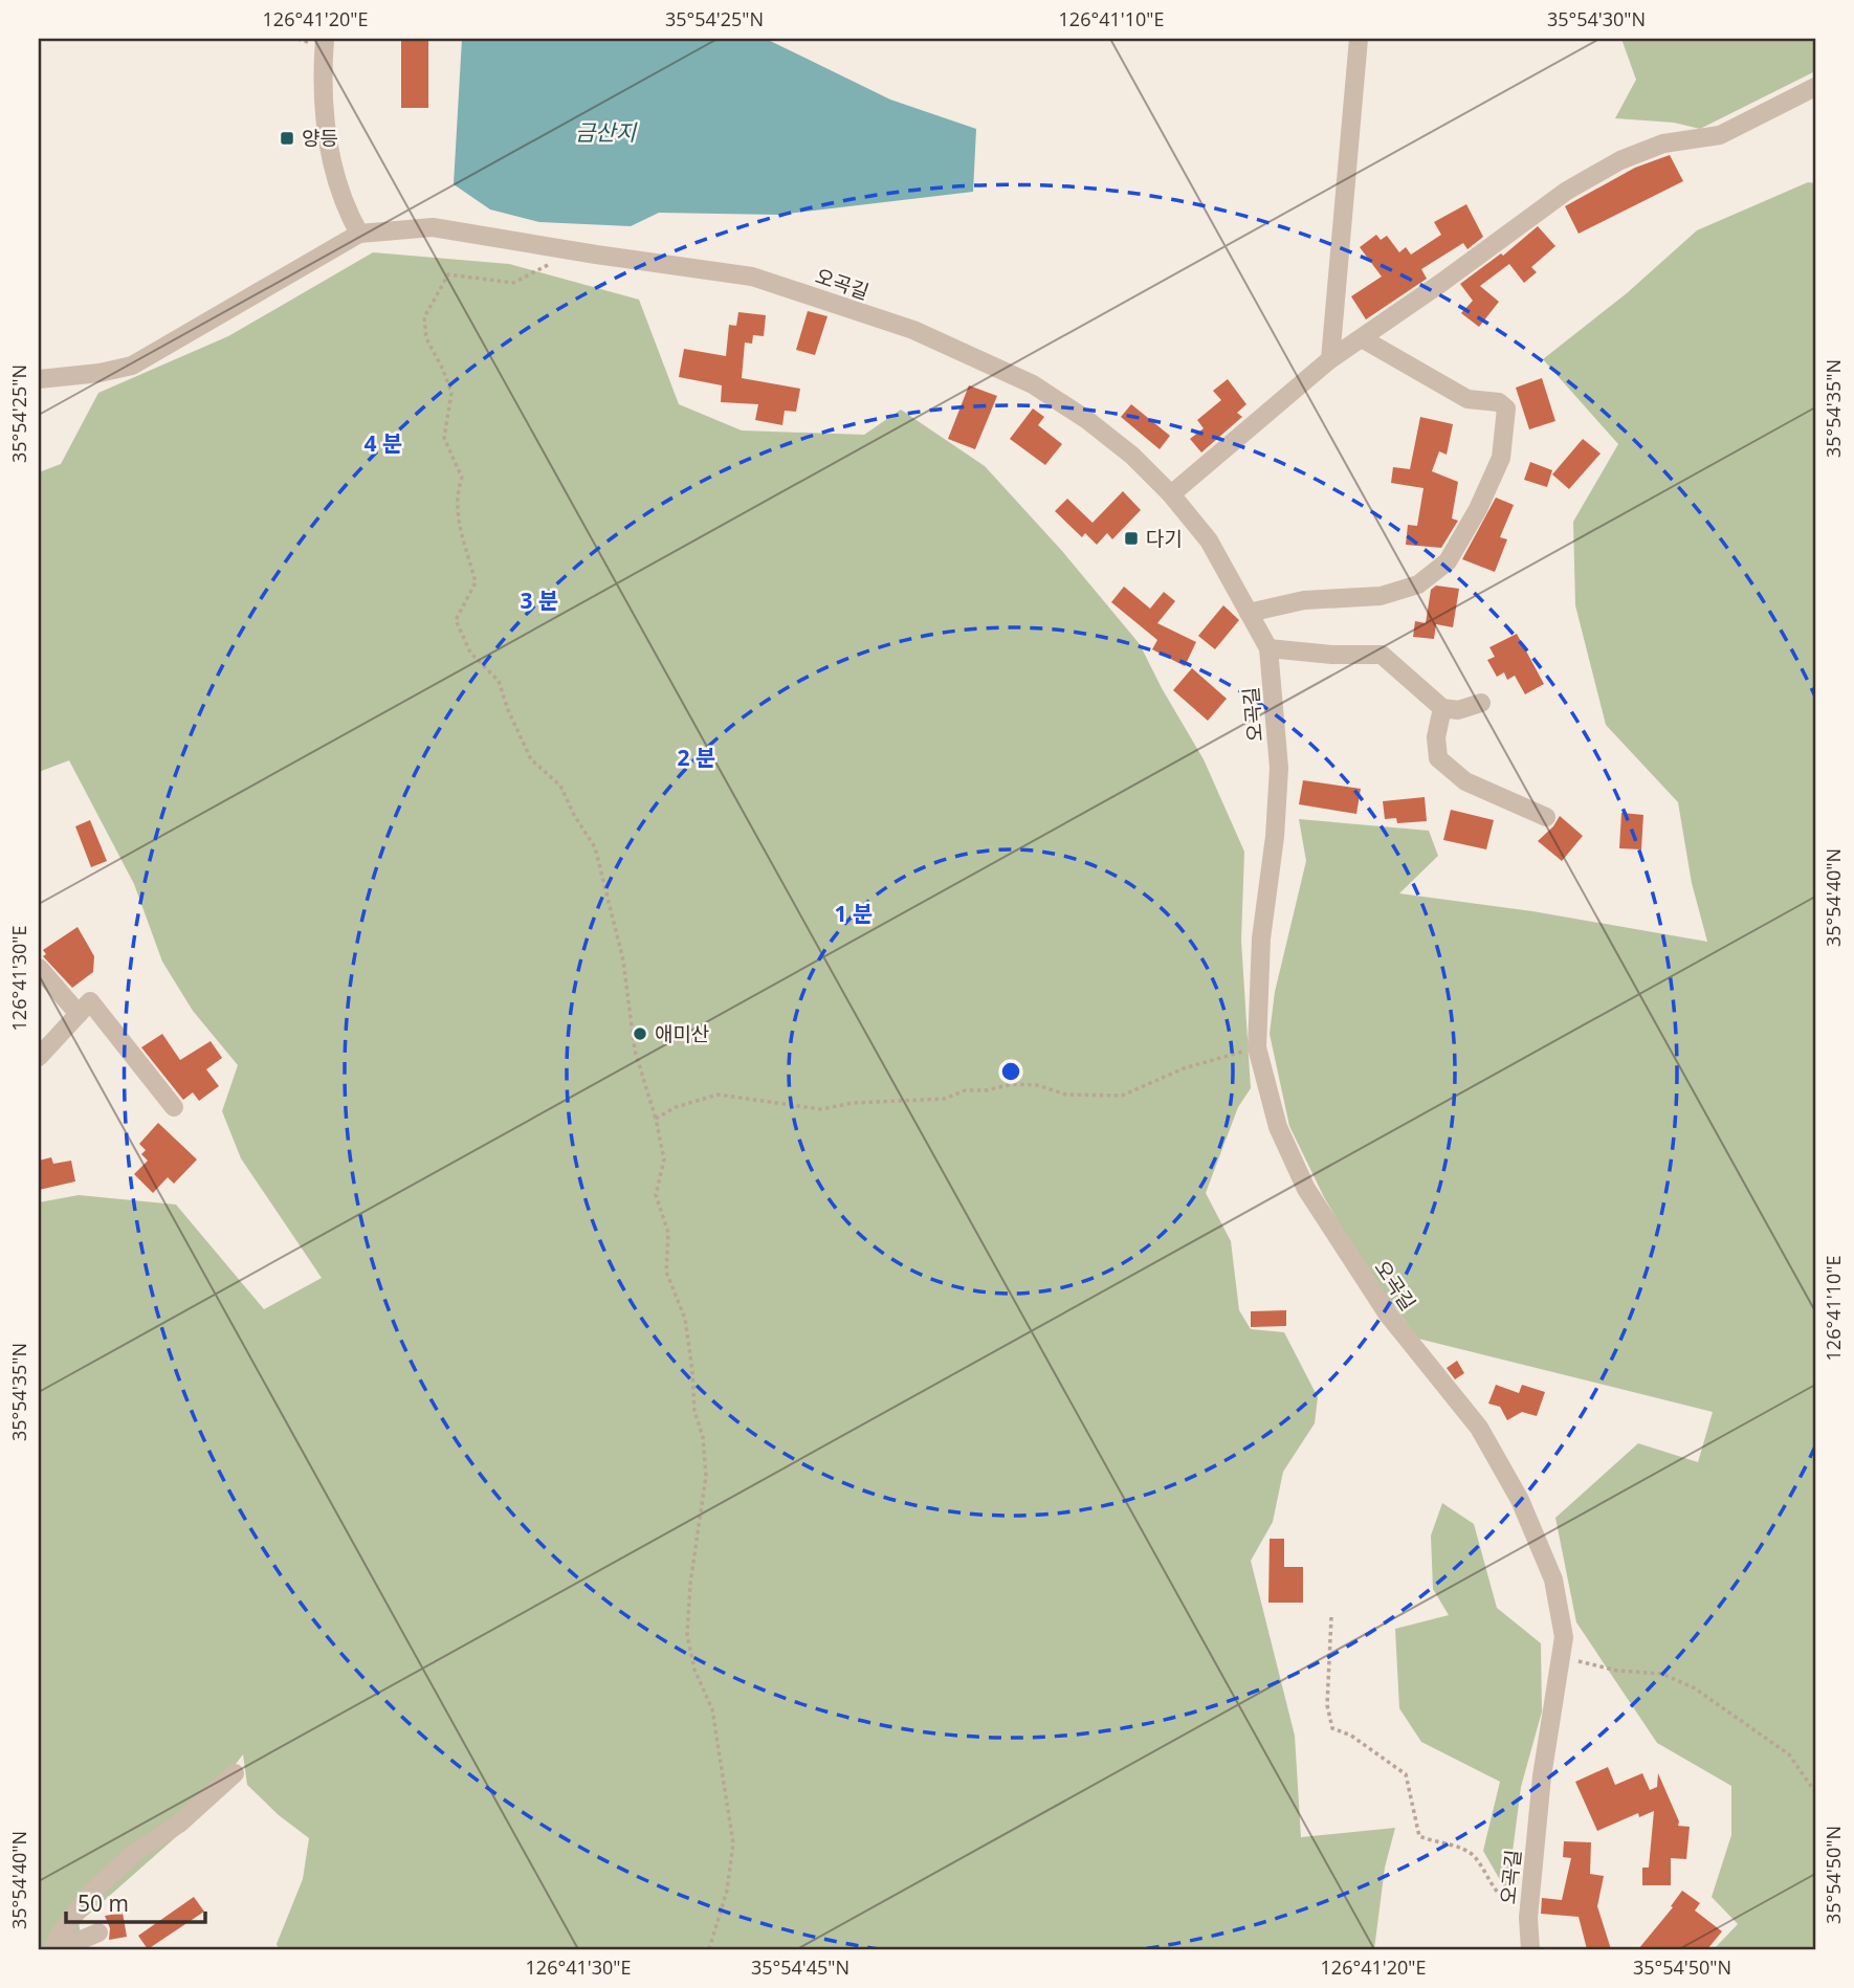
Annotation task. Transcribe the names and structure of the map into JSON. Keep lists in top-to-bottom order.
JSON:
{
  "streets": {
    "street": ["오곡길"]
  },
  "water": ["금산지"],
  "places": {
    "transit": ["양등", "다기"],
    "other": ["애미산"]
  },
  "scale_bar": "50 m",
  "coordinates": [
    "126°41'20\"E",
    "35°54'25\"N",
    "126°41'10\"E",
    "35°54'30\"N",
    "35°54'35\"N",
    "35°54'40\"N",
    "126°41'30\"E",
    "35°54'50\"N",
    "35°54'45\"N"
  ],
  "rings": [
    "4 분",
    "3 분",
    "2 분",
    "1 분"
  ]
}
